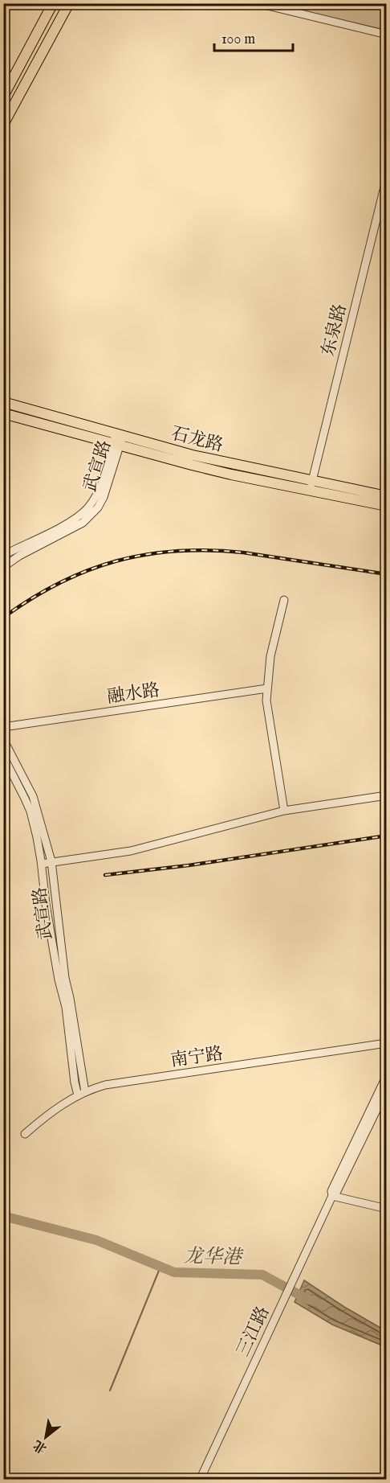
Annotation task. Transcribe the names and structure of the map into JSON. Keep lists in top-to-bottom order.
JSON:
{
  "streets": {
    "main road": ["石龙路"],
    "street": [
      "东泉路",
      "武宣路",
      "融水路",
      "南宁路",
      "三江路"
    ]
  },
  "crossings": [
    ["东泉路", "石龙路"],
    ["石龙路", "武宣路"],
    ["武宣路", "南宁路"]
  ],
  "water": ["龙华港"],
  "scale_bar": "100 m",
  "north": "bottom left"
}
